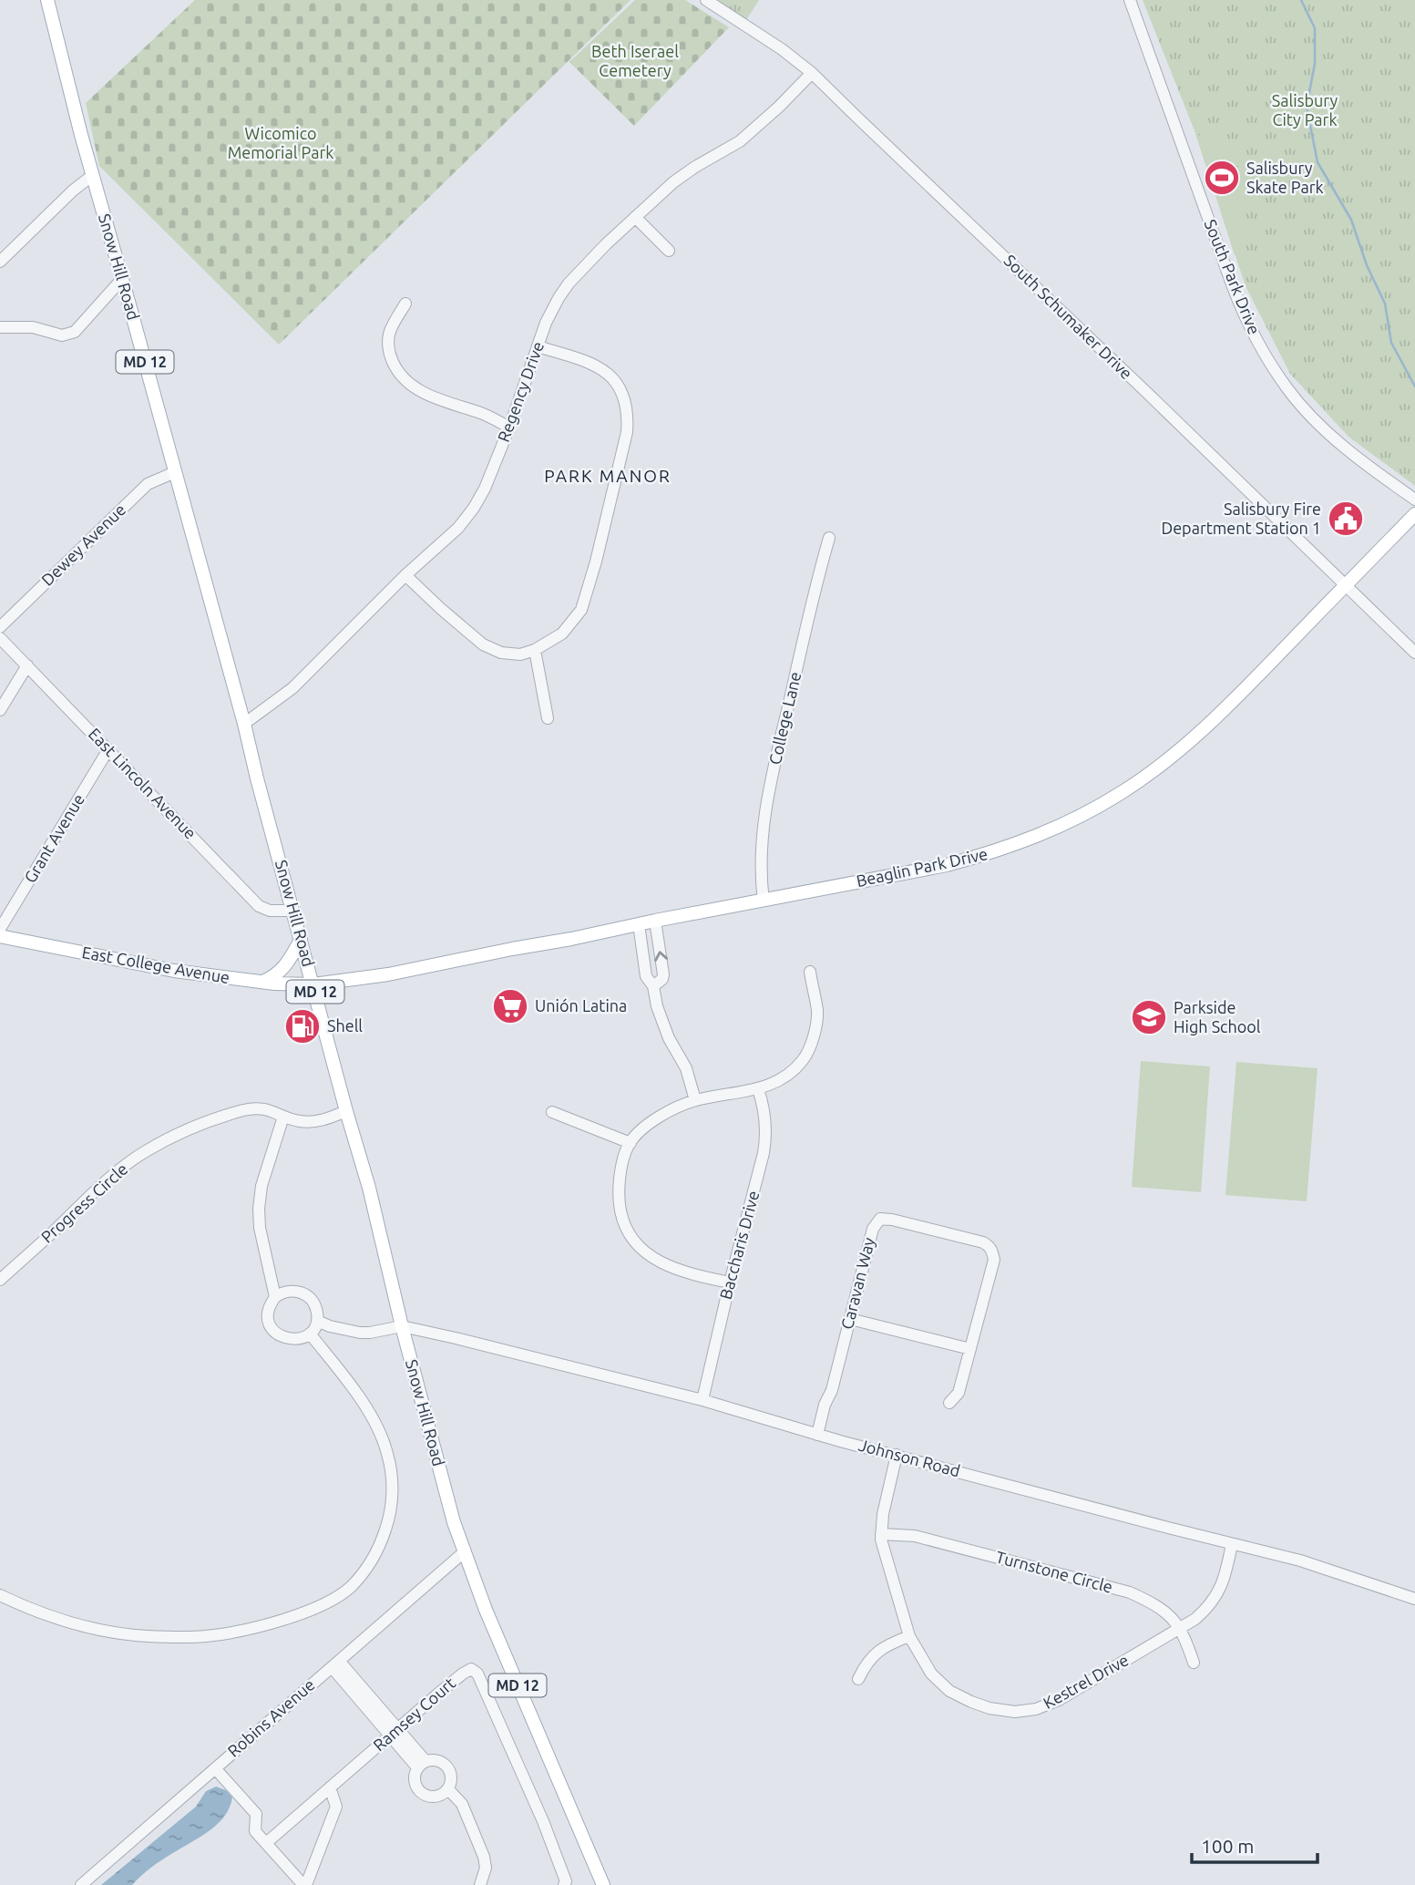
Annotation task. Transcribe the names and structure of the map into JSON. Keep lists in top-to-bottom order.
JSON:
{
  "streets": {
    "main road": [
      "Snow Hill Road",
      "MD 12",
      "Beaglin Park Drive",
      "East College Avenue"
    ],
    "street": [
      "South Park Drive",
      "South Schumaker Drive",
      "Regency Drive",
      "Dewey Avenue",
      "College Lane",
      "East Lincoln Avenue",
      "Grant Avenue",
      "Progress Circle",
      "Baccharis Drive",
      "Caravan Way",
      "Johnson Road",
      "Turnstone Circle",
      "Kestrel Drive",
      "Ramsey Court",
      "Robins Avenue"
    ]
  },
  "crossings": [
    ["Snow Hill Road", "Regency Drive"],
    ["Snow Hill Road", "Dewey Avenue"],
    ["Snow Hill Road", "East Lincoln Avenue"],
    ["Snow Hill Road", "Beaglin Park Drive"],
    ["Snow Hill Road", "East College Avenue"],
    ["Snow Hill Road", "Progress Circle"],
    ["Snow Hill Road", "Johnson Road"],
    ["Snow Hill Road", "Robins Avenue"],
    ["South Schumaker Drive", "Regency Drive"],
    ["South Schumaker Drive", "Beaglin Park Drive"],
    ["College Lane", "Beaglin Park Drive"],
    ["East Lincoln Avenue", "Grant Avenue"],
    ["Beaglin Park Drive", "East College Avenue"],
    ["Baccharis Drive", "Johnson Road"],
    ["Caravan Way", "Johnson Road"],
    ["Johnson Road", "Kestrel Drive"],
    ["Turnstone Circle", "Kestrel Drive"]
  ],
  "districts": ["PARK MANOR"],
  "parks": ["Beth Iserael Cemetery", "Salisbury City Park", "Wicomico Memorial Park"],
  "places": {
    "sports": ["Salisbury Skate Park"],
    "public building": ["Salisbury Fire Department Station 1"],
    "supermarket": ["Unión Latina"],
    "school or university": ["Parkside High School"],
    "fuel station": ["Shell"]
  },
  "scale_bar": "100 m"
}
